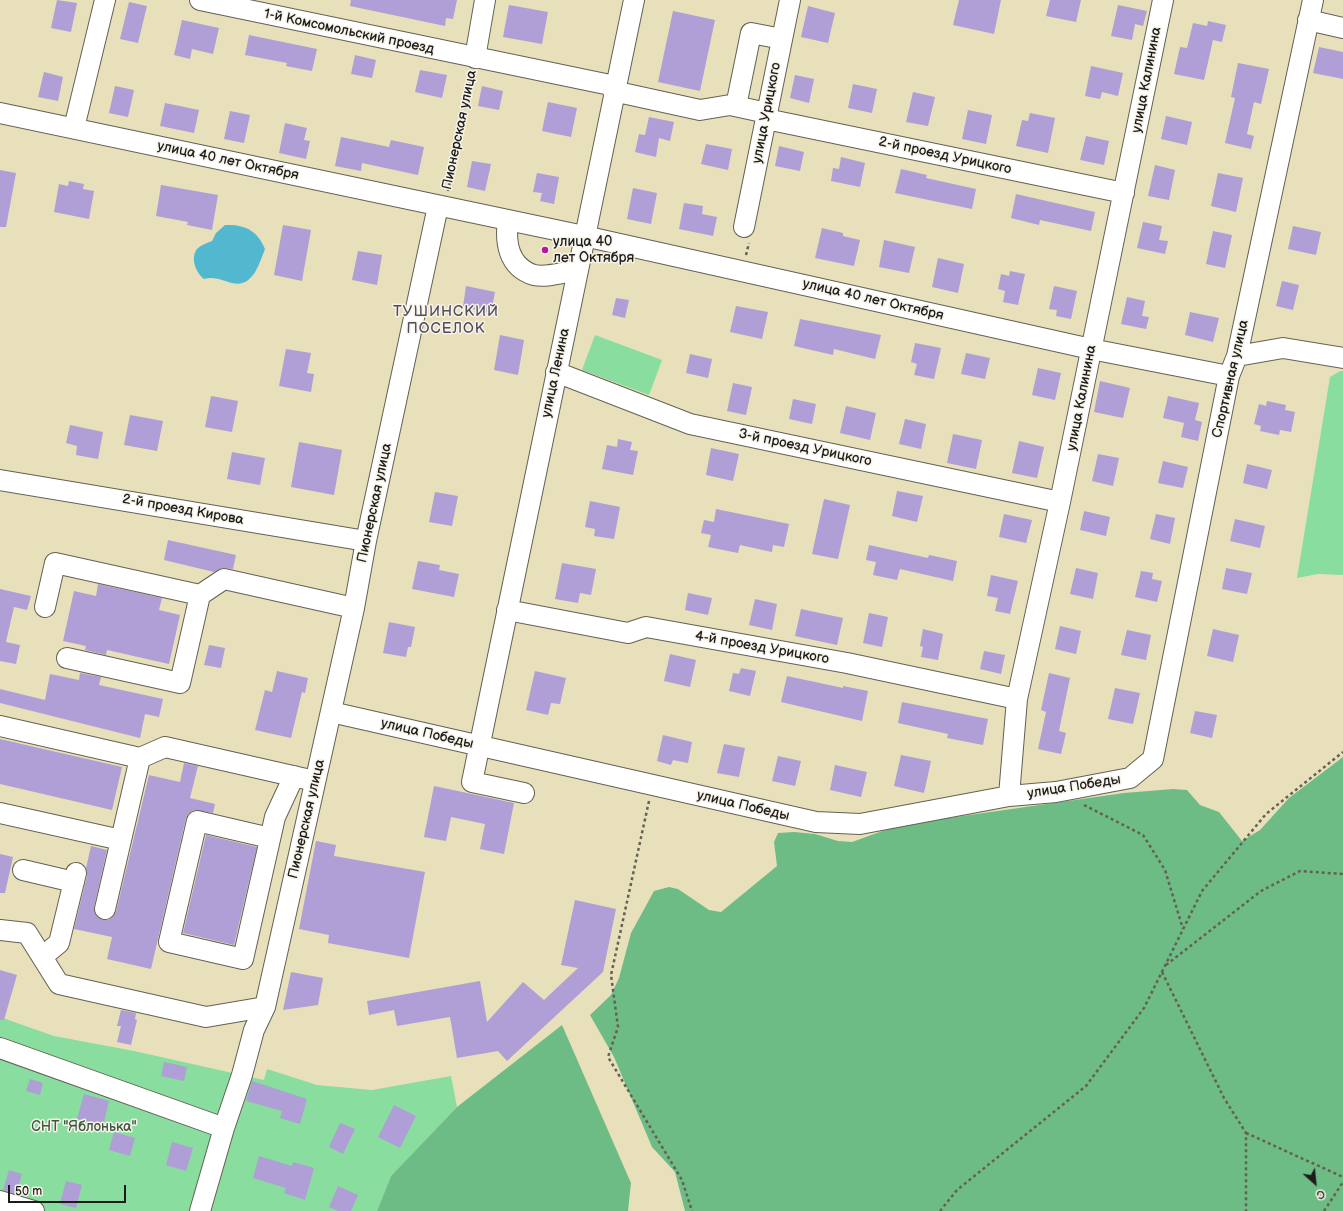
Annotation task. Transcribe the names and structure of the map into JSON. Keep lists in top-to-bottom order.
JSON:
{
  "streets": {
    "street": [
      "1-й Комсомольский проезд",
      "улица Калинина",
      "улица Урицкого",
      "Пионерская улица",
      "2-й проезд Урицкого",
      "улица 40 лет Октября",
      "улица Ленина",
      "Спортивная улица",
      "3-й проезд Урицкого",
      "2-й проезд Кирова",
      "4-й проезд Урицкого",
      "улица Победы"
    ]
  },
  "crossings": [
    ["1-й Комсомольский проезд", "Пионерская улица"],
    ["улица Калинина", "2-й проезд Урицкого"],
    ["улица Калинина", "улица 40 лет Октября"],
    ["улица Калинина", "3-й проезд Урицкого"],
    ["улица Калинина", "4-й проезд Урицкого"],
    ["улица Калинина", "улица Победы"],
    ["улица Урицкого", "2-й проезд Урицкого"],
    ["Пионерская улица", "улица 40 лет Октября"],
    ["Пионерская улица", "2-й проезд Кирова"],
    ["Пионерская улица", "улица Победы"],
    ["2-й проезд Урицкого", "улица Ленина"],
    ["улица 40 лет Октября", "улица Ленина"],
    ["улица 40 лет Октября", "Спортивная улица"],
    ["улица Ленина", "3-й проезд Урицкого"],
    ["улица Ленина", "4-й проезд Урицкого"],
    ["улица Ленина", "улица Победы"],
    ["Спортивная улица", "улица Победы"]
  ],
  "districts": ["ТУШИНСКИЙ ПОСЕЛОК"],
  "parks": ["СНТ \"Яблонька\""],
  "places": ["улица 40 лет Октября"],
  "scale_bar": "50 m",
  "north": "bottom right"
}
